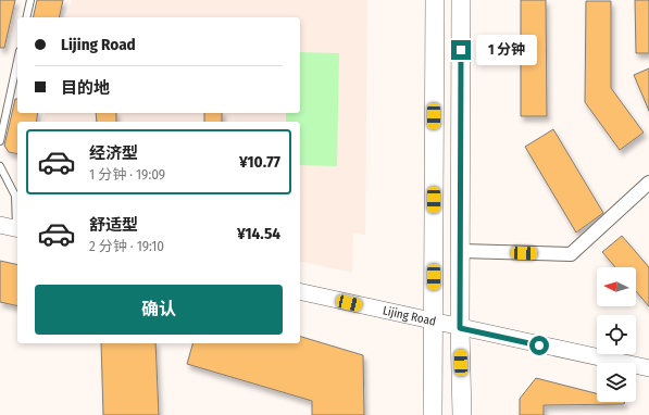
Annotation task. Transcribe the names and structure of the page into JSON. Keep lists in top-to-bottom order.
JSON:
{
  "streets": {
    "street": ["Lijing Road"]
  },
  "north": "left",
  "page": {
    "banner": ["Lijing Road", "目的地"],
    "bubble": "1 分钟",
    "list": [
      {
        "name": "经济型",
        "note": "1 分钟 · 19:09",
        "value": "¥10.77"
      },
      {
        "name": "舒适型",
        "note": "2 分钟 · 19:10",
        "value": "¥14.54"
      }
    ],
    "buttons": "确认"
  }
}
